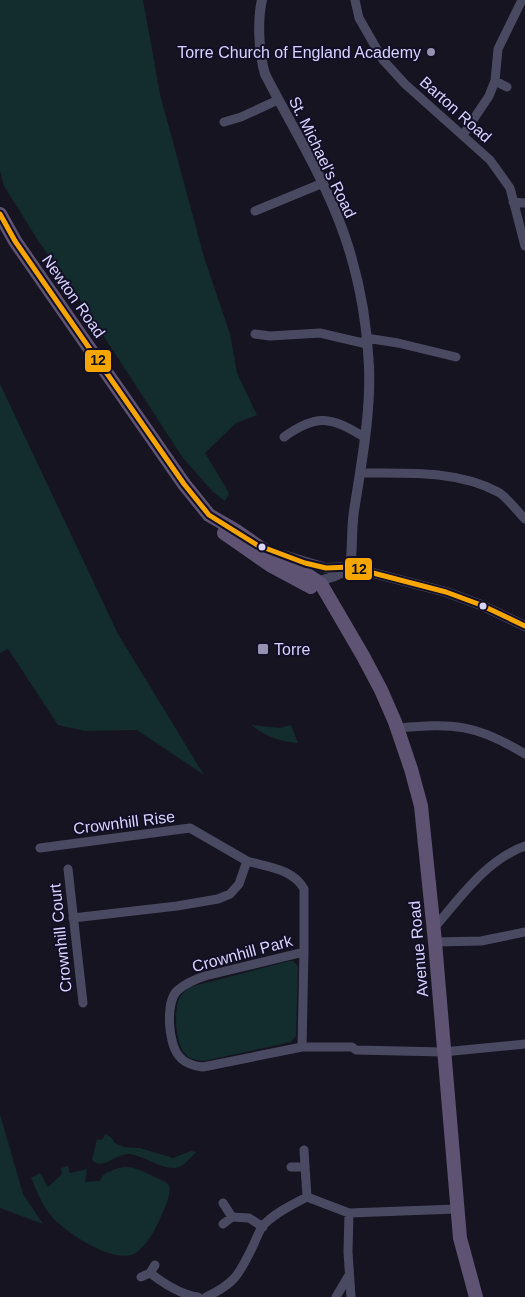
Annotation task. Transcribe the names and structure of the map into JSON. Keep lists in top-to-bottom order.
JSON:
{
  "streets": {
    "main road": ["Newton Road", "Avenue Road"],
    "street": [
      "Barton Road",
      "St. Michael's Road",
      "Crownhill Rise",
      "Crownhill Court",
      "Crownhill Park"
    ]
  },
  "crossings": [
    ["St. Michael's Road", "Newton Road"],
    ["Newton Road", "Avenue Road"],
    ["Crownhill Rise", "Crownhill Park"],
    ["Avenue Road", "Crownhill Park"]
  ],
  "places": {
    "other": ["Torre Church of England Academy"],
    "transit": ["Torre"]
  },
  "lines": ["transit line 12"]
}
